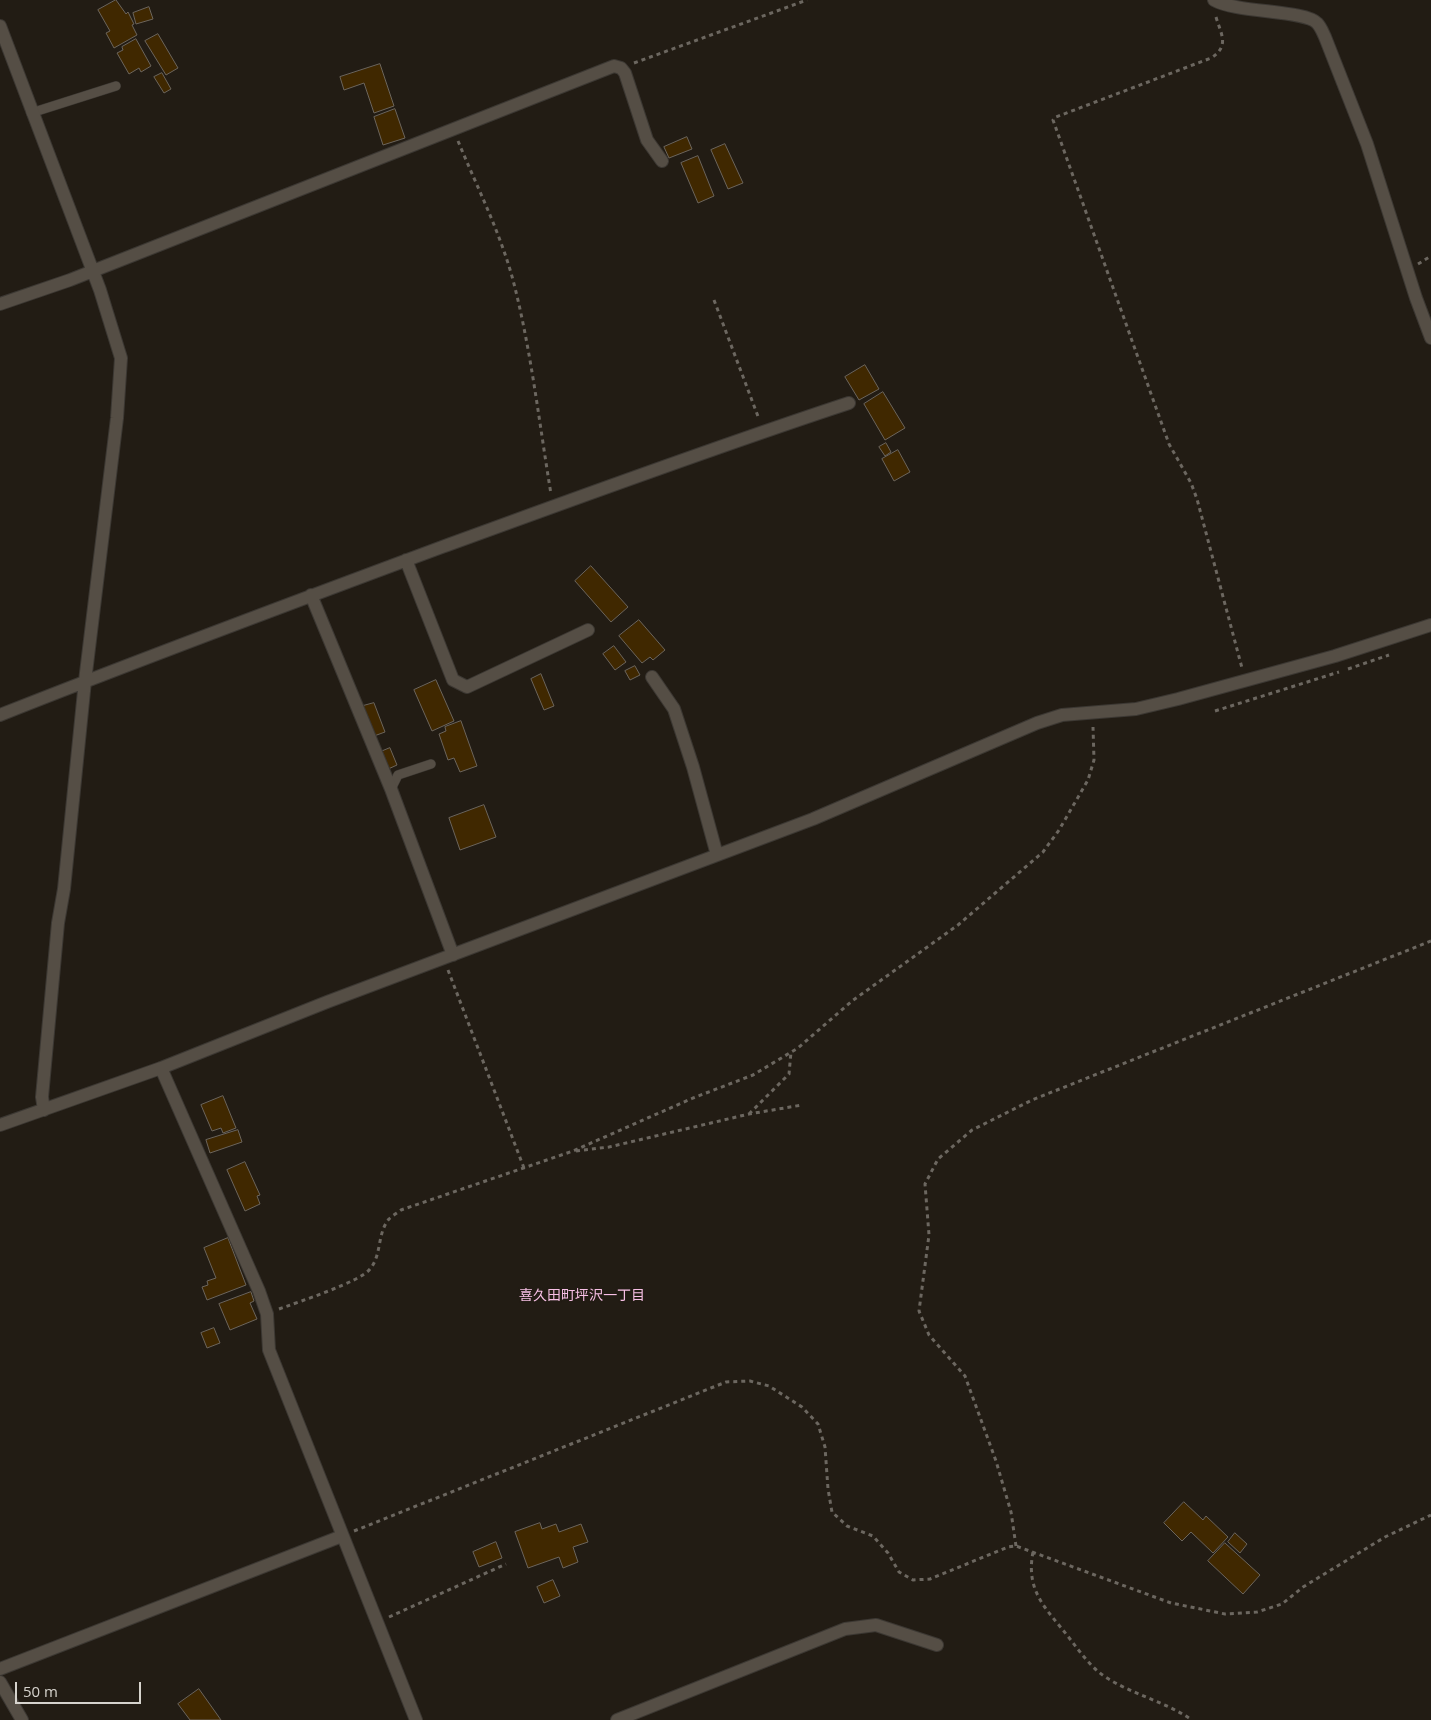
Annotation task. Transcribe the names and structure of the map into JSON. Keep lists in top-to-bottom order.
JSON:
{
  "districts": ["喜久田町坪沢一丁目"],
  "scale_bar": "50 m"
}
